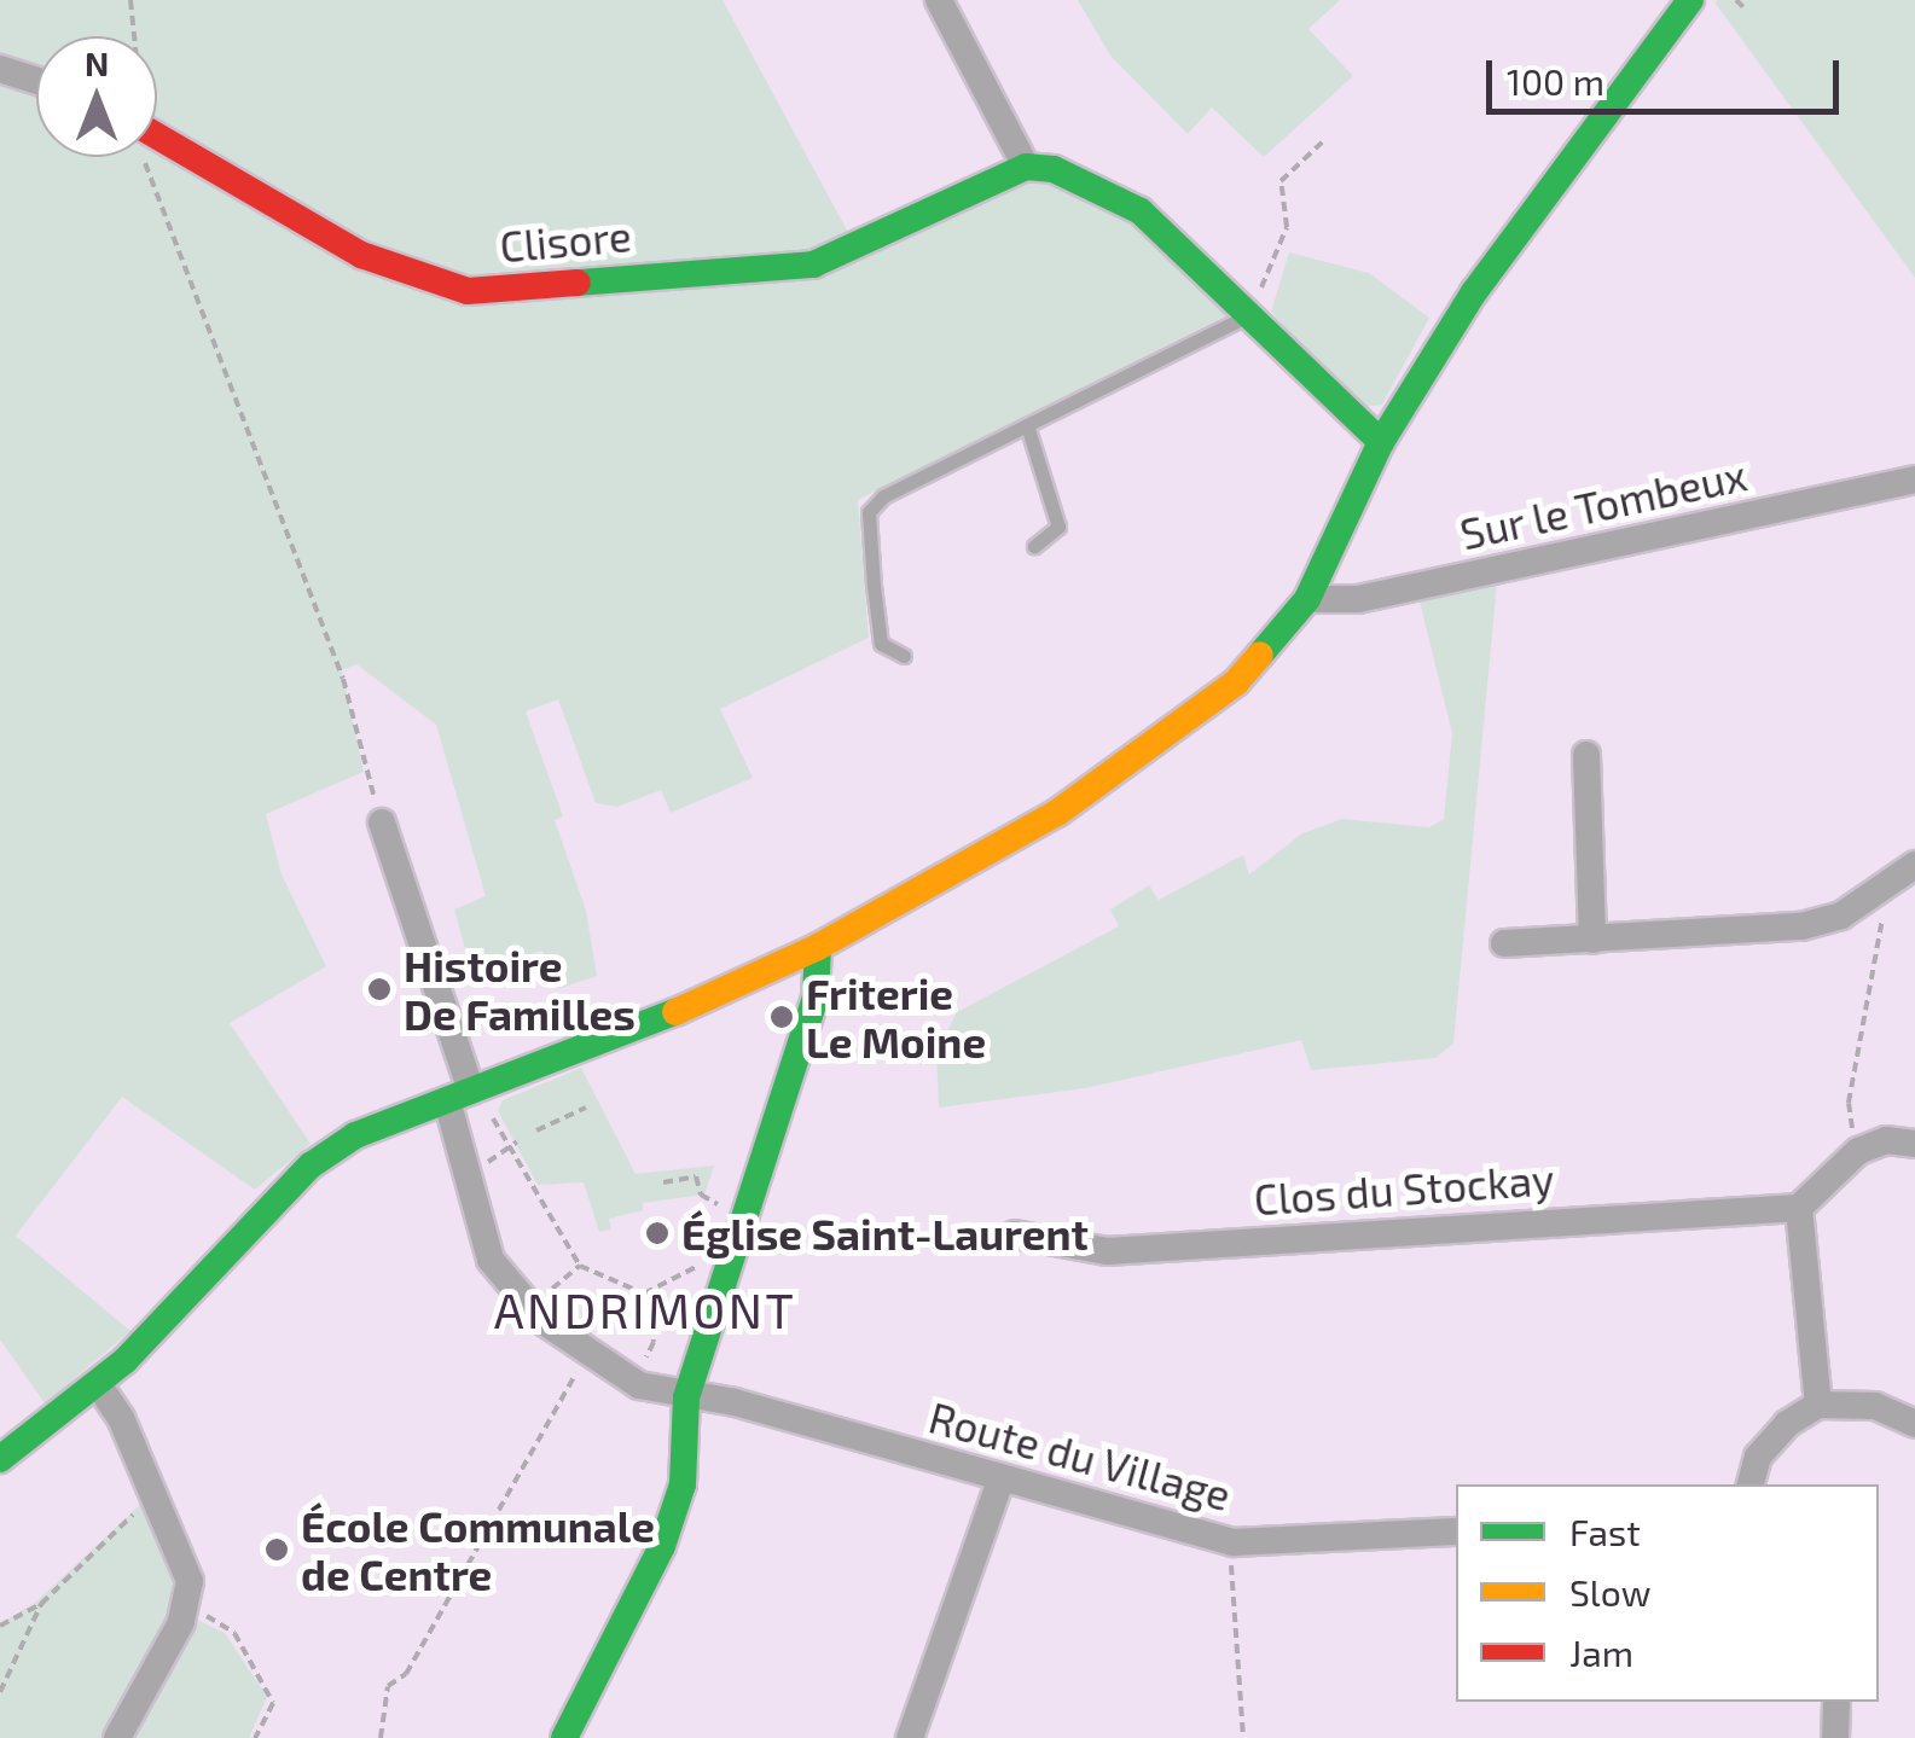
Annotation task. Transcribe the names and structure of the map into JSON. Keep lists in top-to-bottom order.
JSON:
{
  "streets": {
    "street": [
      "Clisore",
      "Sur le Tombeux",
      "Clos du Stockay",
      "Route du Village"
    ]
  },
  "districts": ["ANDRIMONT"],
  "places": [
    "Histoire De Familles",
    "Friterie Le Moine",
    "Église Saint-Laurent",
    "École Communale de Centre"
  ],
  "legend": ["Fast", "Slow", "Jam"],
  "scale_bar": "100 m",
  "north": "top"
}
